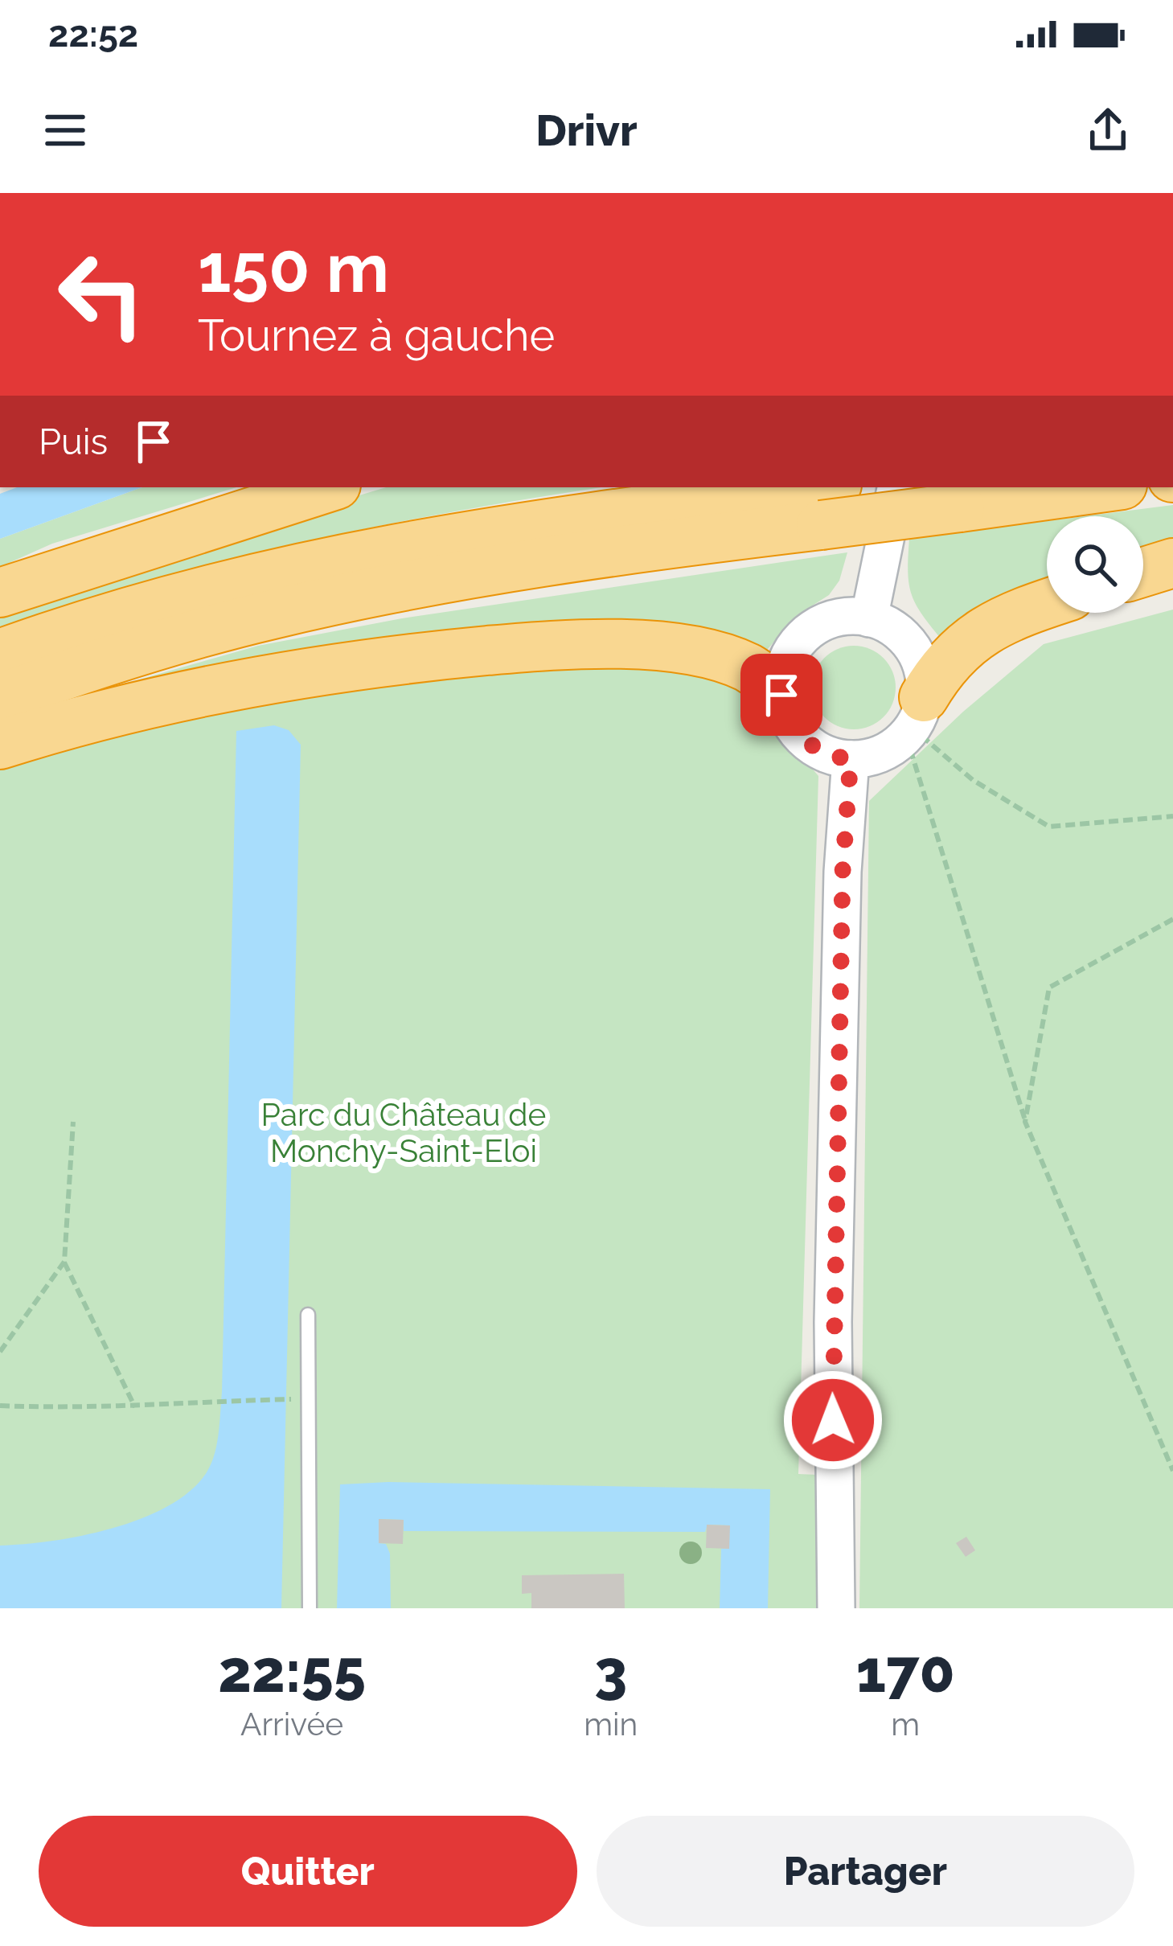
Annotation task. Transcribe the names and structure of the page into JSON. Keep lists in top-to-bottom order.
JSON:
{
  "parks": ["Parc du Château de Monchy-Saint-Eloi"],
  "page": {
    "status": "22:52",
    "header": "Drivr",
    "turn": ["150 m", "Tournez à gauche"],
    "then": "Puis",
    "eta": [
      "22:55",
      "Arrivée",
      "3",
      "min",
      "170",
      "m"
    ],
    "buttons": ["Quitter", "Partager"]
  }
}
